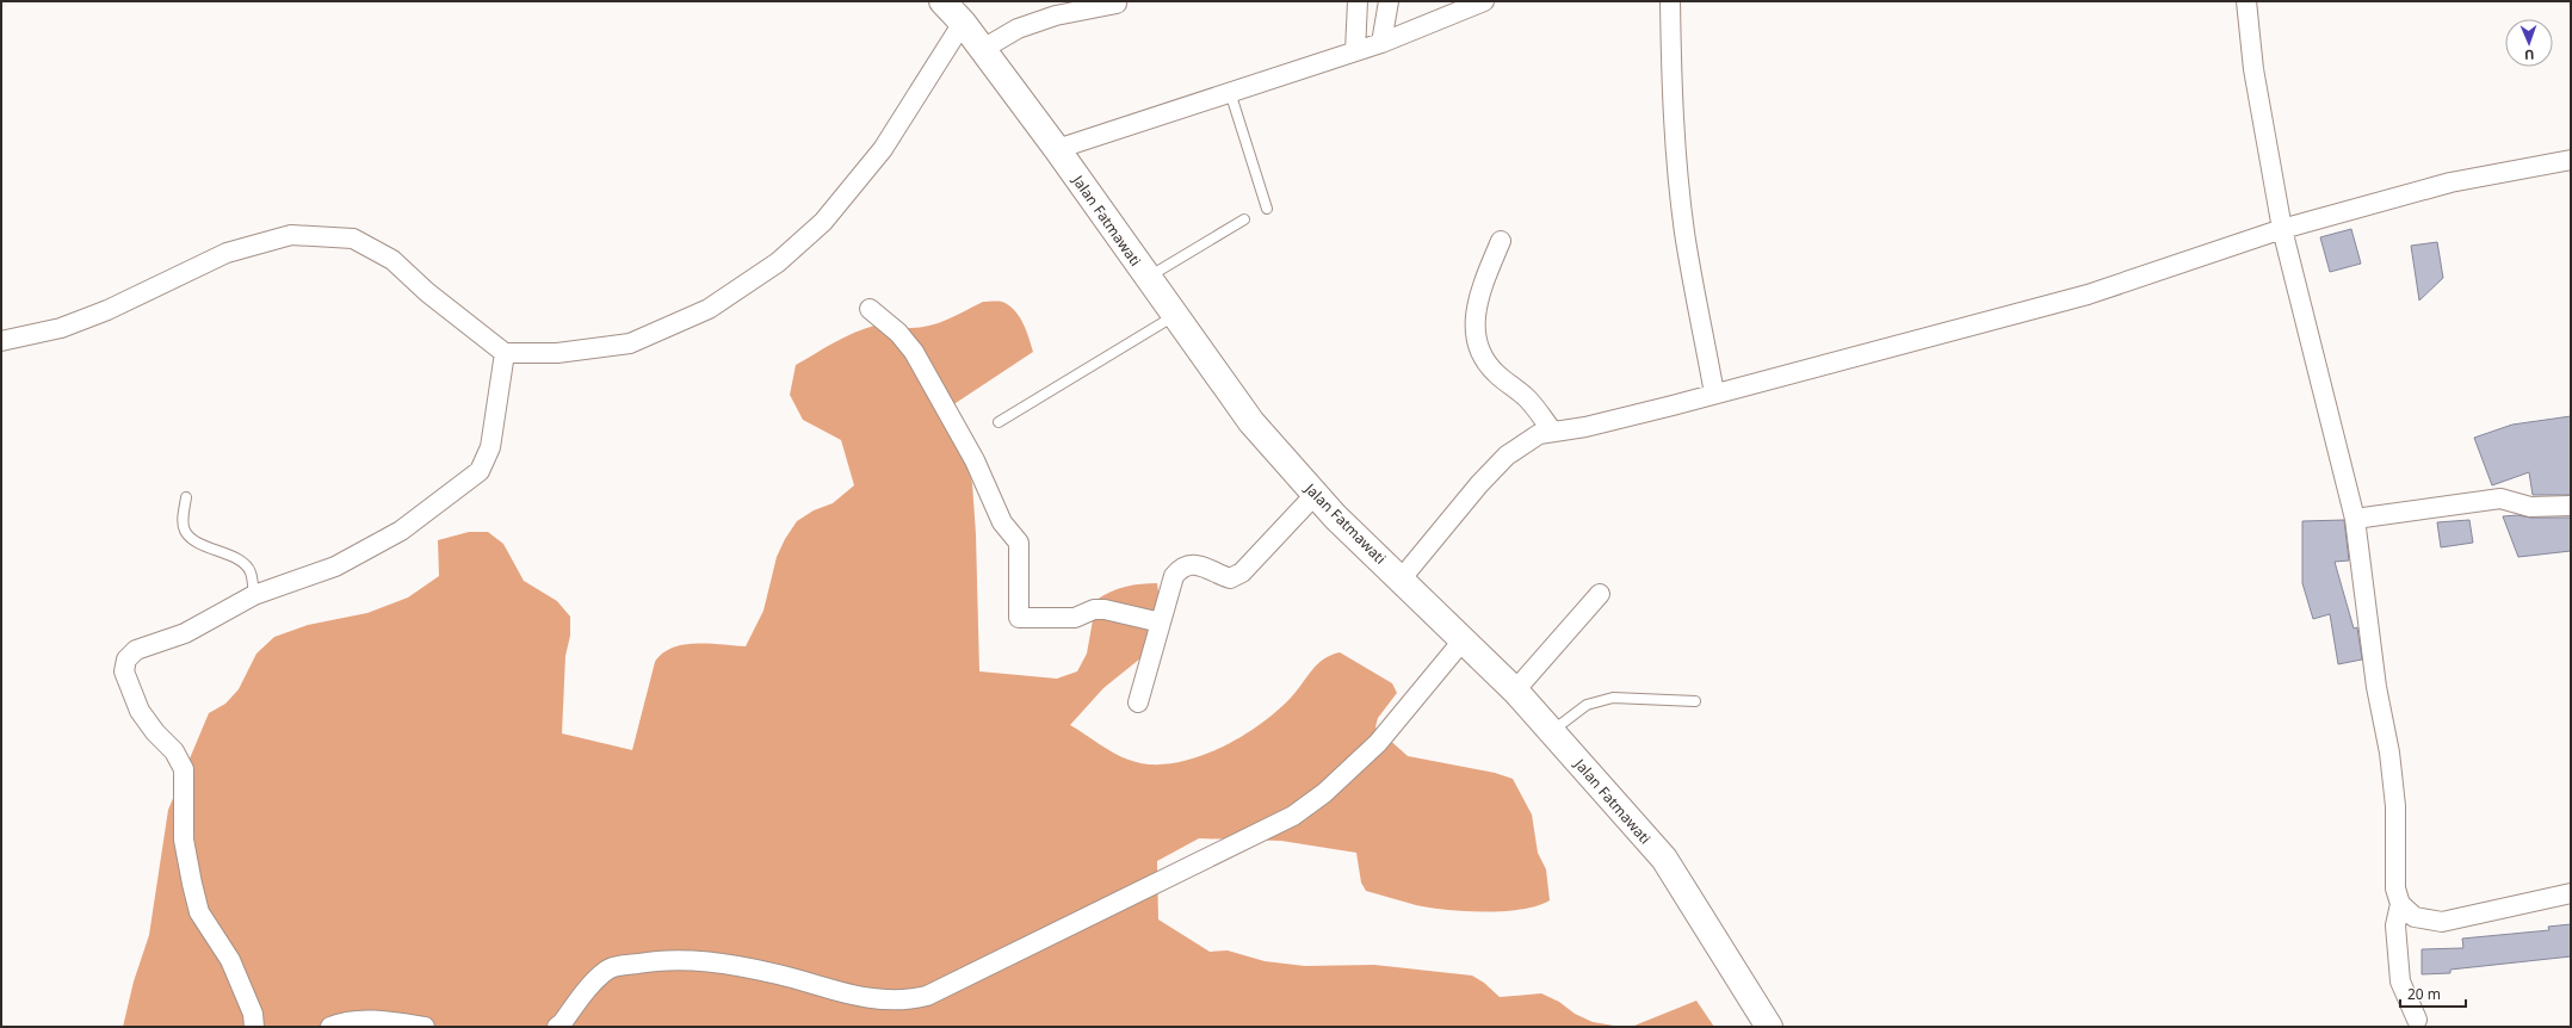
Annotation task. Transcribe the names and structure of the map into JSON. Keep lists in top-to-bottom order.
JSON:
{
  "streets": {
    "highway": ["Jalan Fatmawati"]
  },
  "scale_bar": "20 m",
  "north": "bottom"
}
